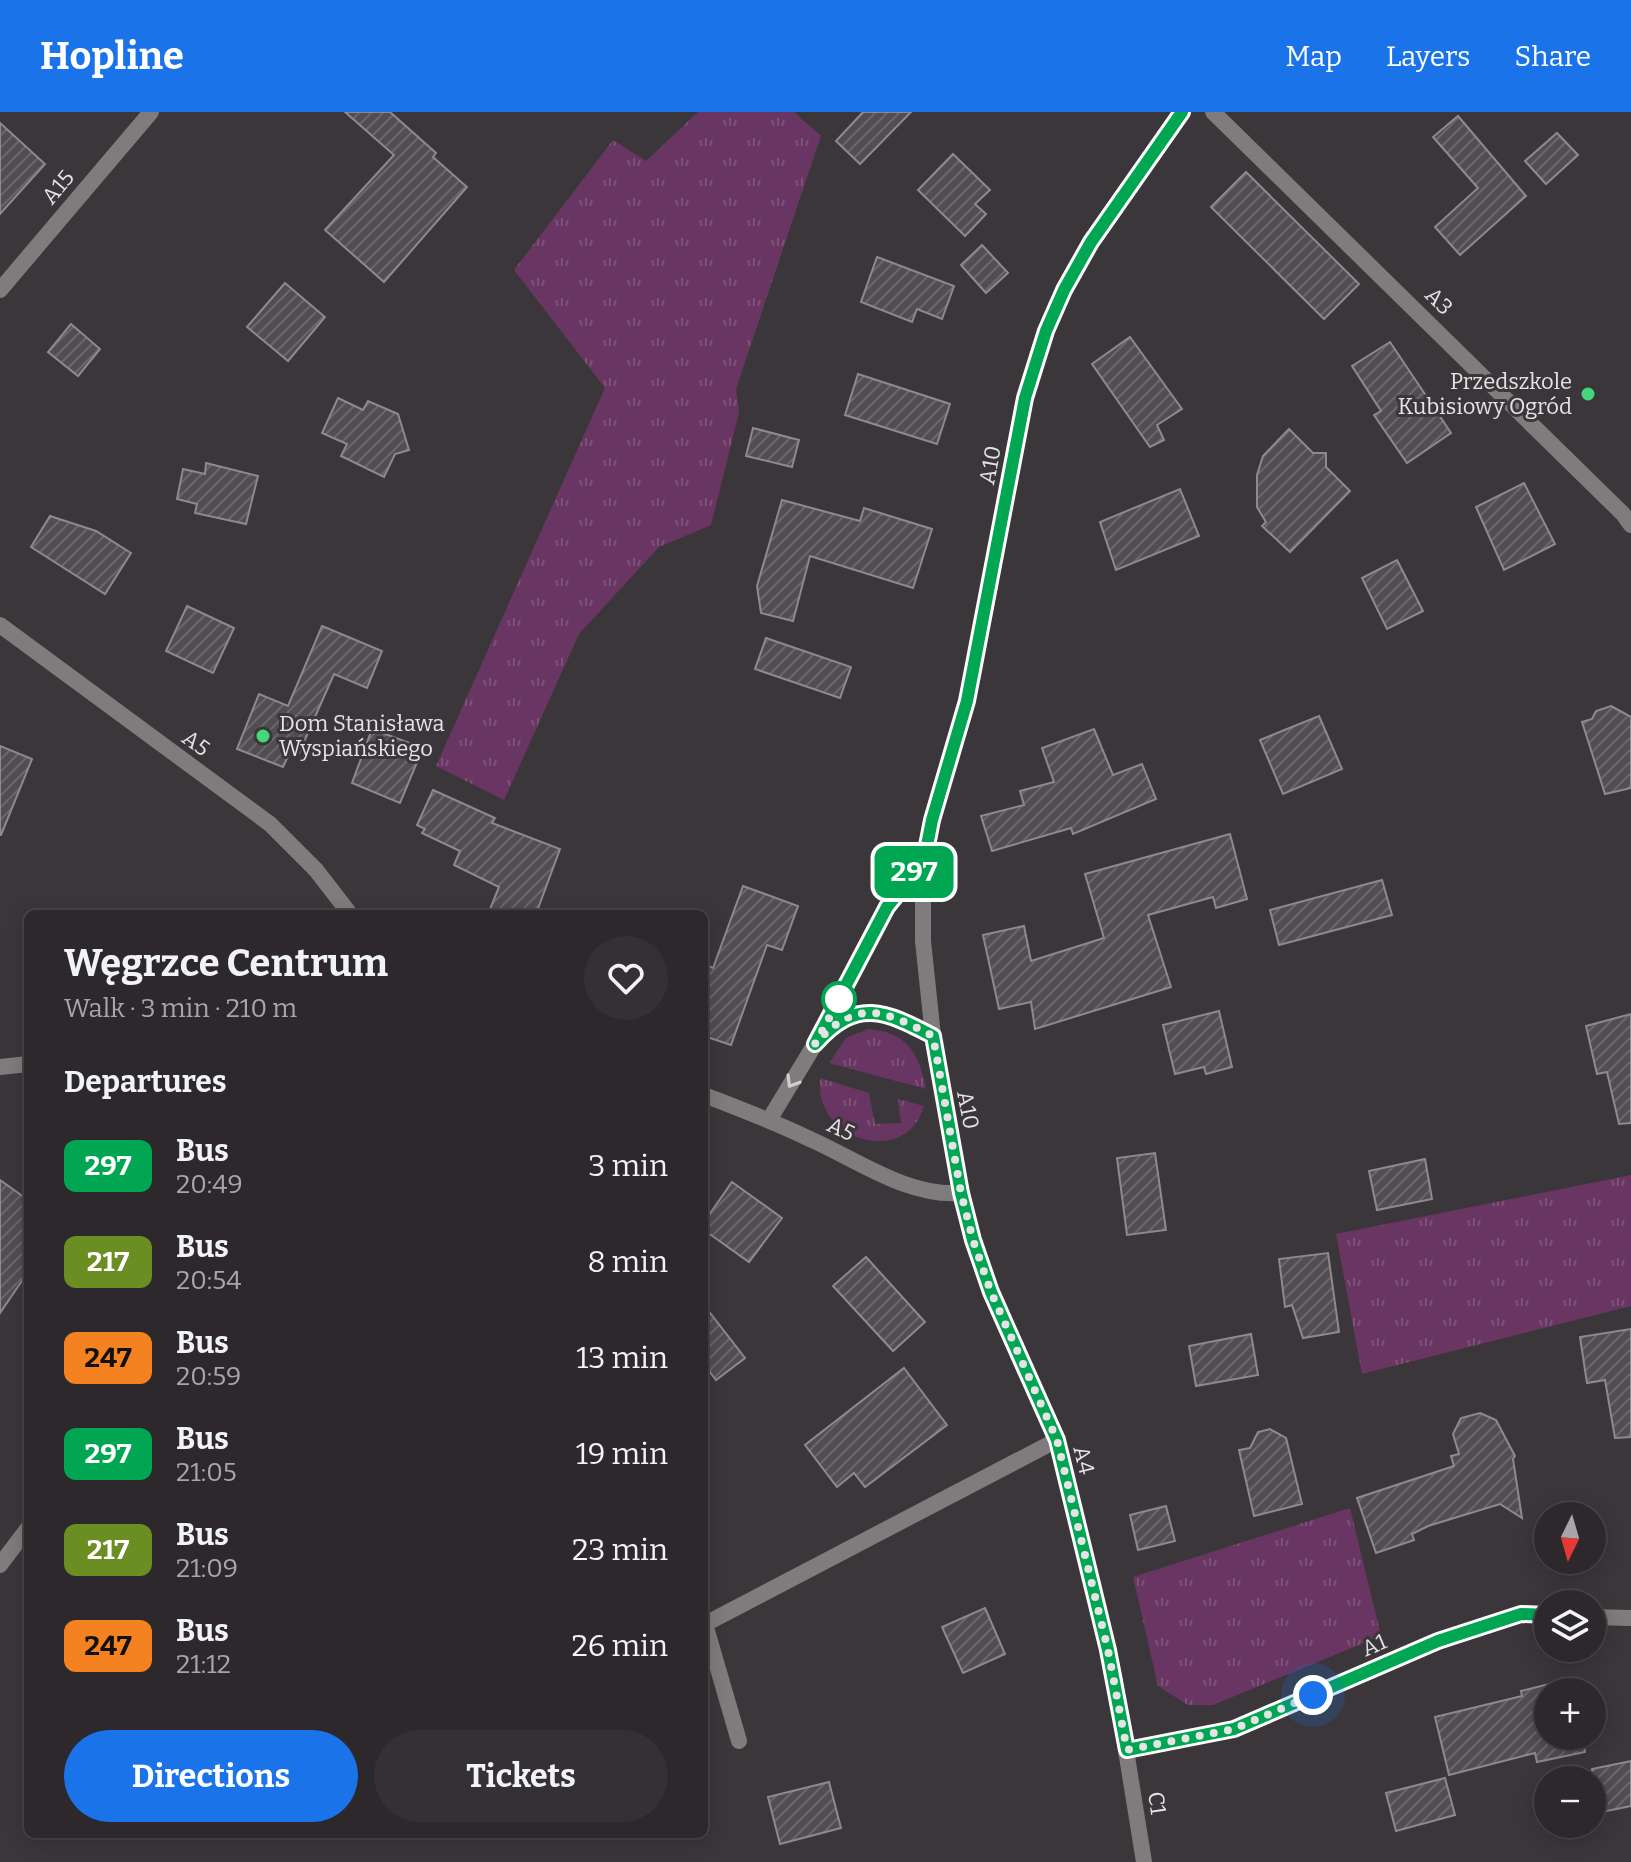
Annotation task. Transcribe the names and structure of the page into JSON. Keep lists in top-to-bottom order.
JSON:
{
  "streets": {
    "street": [
      "A15",
      "A3",
      "A10",
      "A5",
      "A4",
      "A1",
      "C1"
    ]
  },
  "crossings": [
    ["A10", "A5"],
    ["A10", "A4"],
    ["A5", "A4"],
    ["A4", "A1"],
    ["A4", "C1"],
    ["A1", "C1"]
  ],
  "places": ["Przedszkole Kubisiowy Ogród", "Dom Stanisława Wyspiańskiego"],
  "lines": ["bus line 297"],
  "north": "bottom",
  "page": {
    "header": "Hopline",
    "nav": ["Map", "Layers", "Share"],
    "on_map": "297",
    "heading": [
      ["Węgrzce Centrum", "Walk · 3 min · 210 m"],
      "Departures"
    ],
    "list": [
      {
        "mark": "297",
        "name": "Bus",
        "note": "20:49",
        "value": "3 min"
      },
      {
        "mark": "217",
        "name": "Bus",
        "note": "20:54",
        "value": "8 min"
      },
      {
        "mark": "247",
        "name": "Bus",
        "note": "20:59",
        "value": "13 min"
      },
      {
        "mark": "297",
        "name": "Bus",
        "note": "21:05",
        "value": "19 min"
      },
      {
        "mark": "217",
        "name": "Bus",
        "note": "21:09",
        "value": "23 min"
      },
      {
        "mark": "247",
        "name": "Bus",
        "note": "21:12",
        "value": "26 min"
      }
    ],
    "map_buttons": ["+", "−"],
    "buttons": ["Directions", "Tickets"]
  }
}
